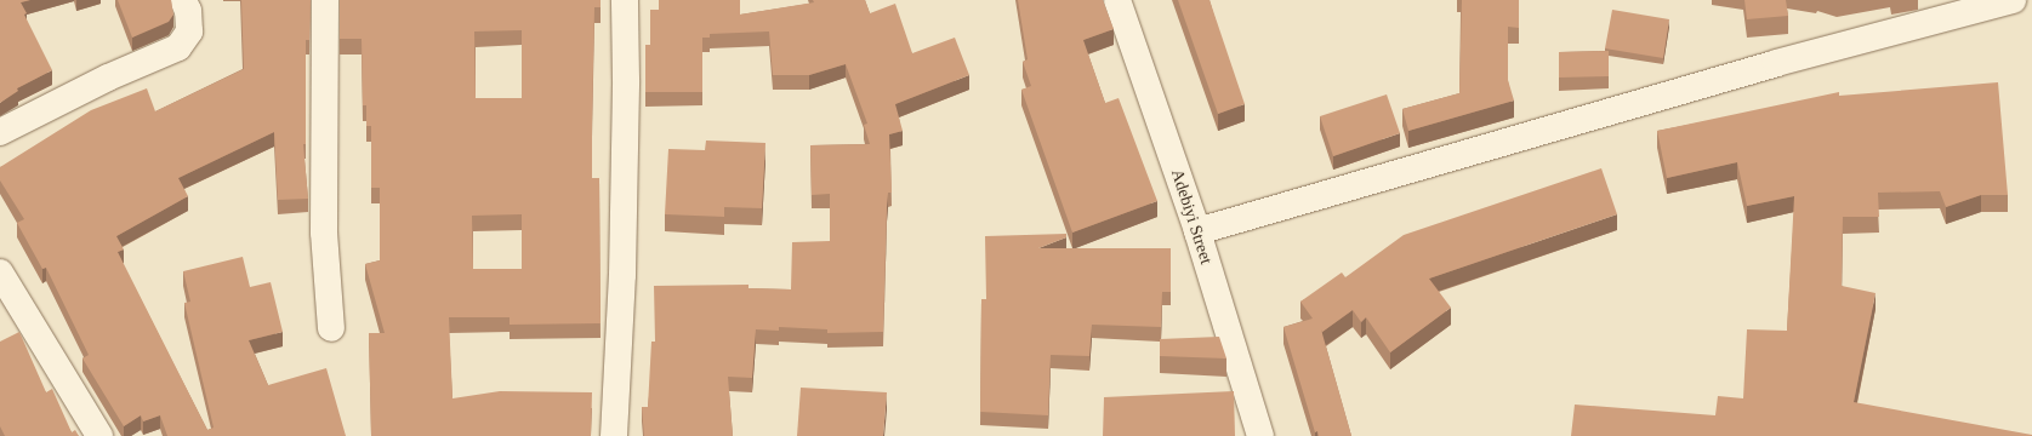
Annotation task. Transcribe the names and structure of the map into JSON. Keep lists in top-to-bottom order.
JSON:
{
  "streets": {
    "street": ["Adebiyi Street"]
  }
}
